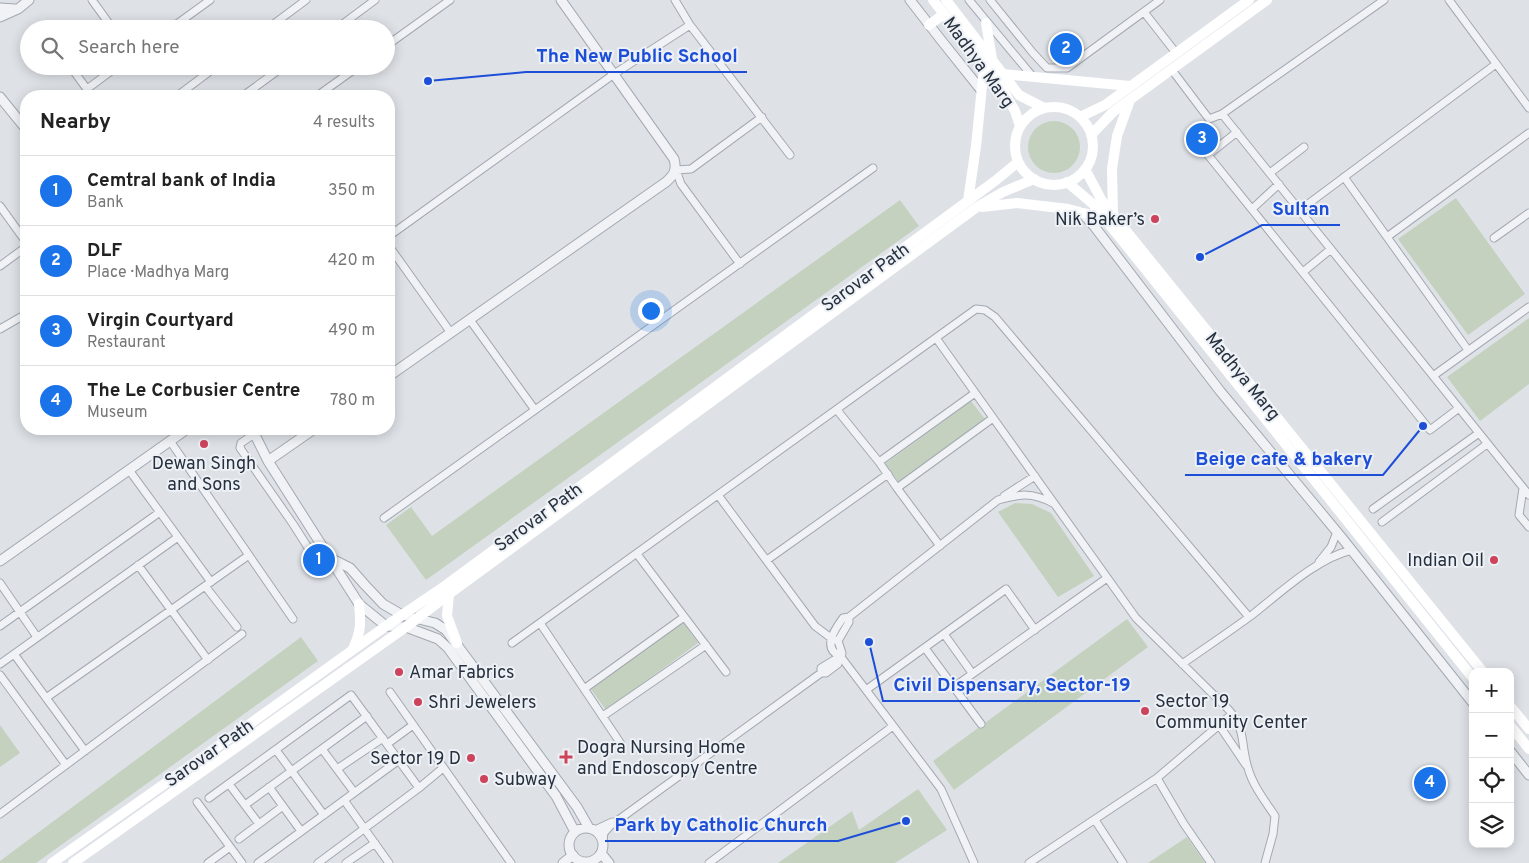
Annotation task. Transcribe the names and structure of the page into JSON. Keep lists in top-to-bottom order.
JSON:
{
  "streets": {
    "main road": ["Madhya Marg", "Sarovar Path"]
  },
  "crossings": [
    ["Madhya Marg", "Sarovar Path"]
  ],
  "places": {
    "other": [
      "The New Public School",
      "Nik Baker’s",
      "Sultan",
      "Beige cafe & bakery",
      "Dewan Singh and Sons",
      "Indian Oil",
      "Civil Dispensary, Sector-19",
      "Amar Fabrics",
      "Shri Jewelers",
      "Sector 19 Community Center",
      "Sector 19 D",
      "Subway",
      "Park by Catholic Church"
    ],
    "health": ["Dogra Nursing Home and Endoscopy Centre"]
  },
  "page": {
    "search": "Search here",
    "pins": [
      "2",
      "3",
      "1",
      "4"
    ],
    "heading": ["Nearby", "4 results"],
    "list": [
      {
        "mark": "1",
        "name": "Cemtral bank of India",
        "note": "Bank",
        "value": "350 m"
      },
      {
        "mark": "2",
        "name": "DLF",
        "note": "Place · Madhya Marg",
        "value": "420 m"
      },
      {
        "mark": "3",
        "name": "Virgin Courtyard",
        "note": "Restaurant",
        "value": "490 m"
      },
      {
        "mark": "4",
        "name": "The Le Corbusier Centre",
        "note": "Museum",
        "value": "780 m"
      }
    ],
    "map_buttons": ["+", "−"]
  }
}
